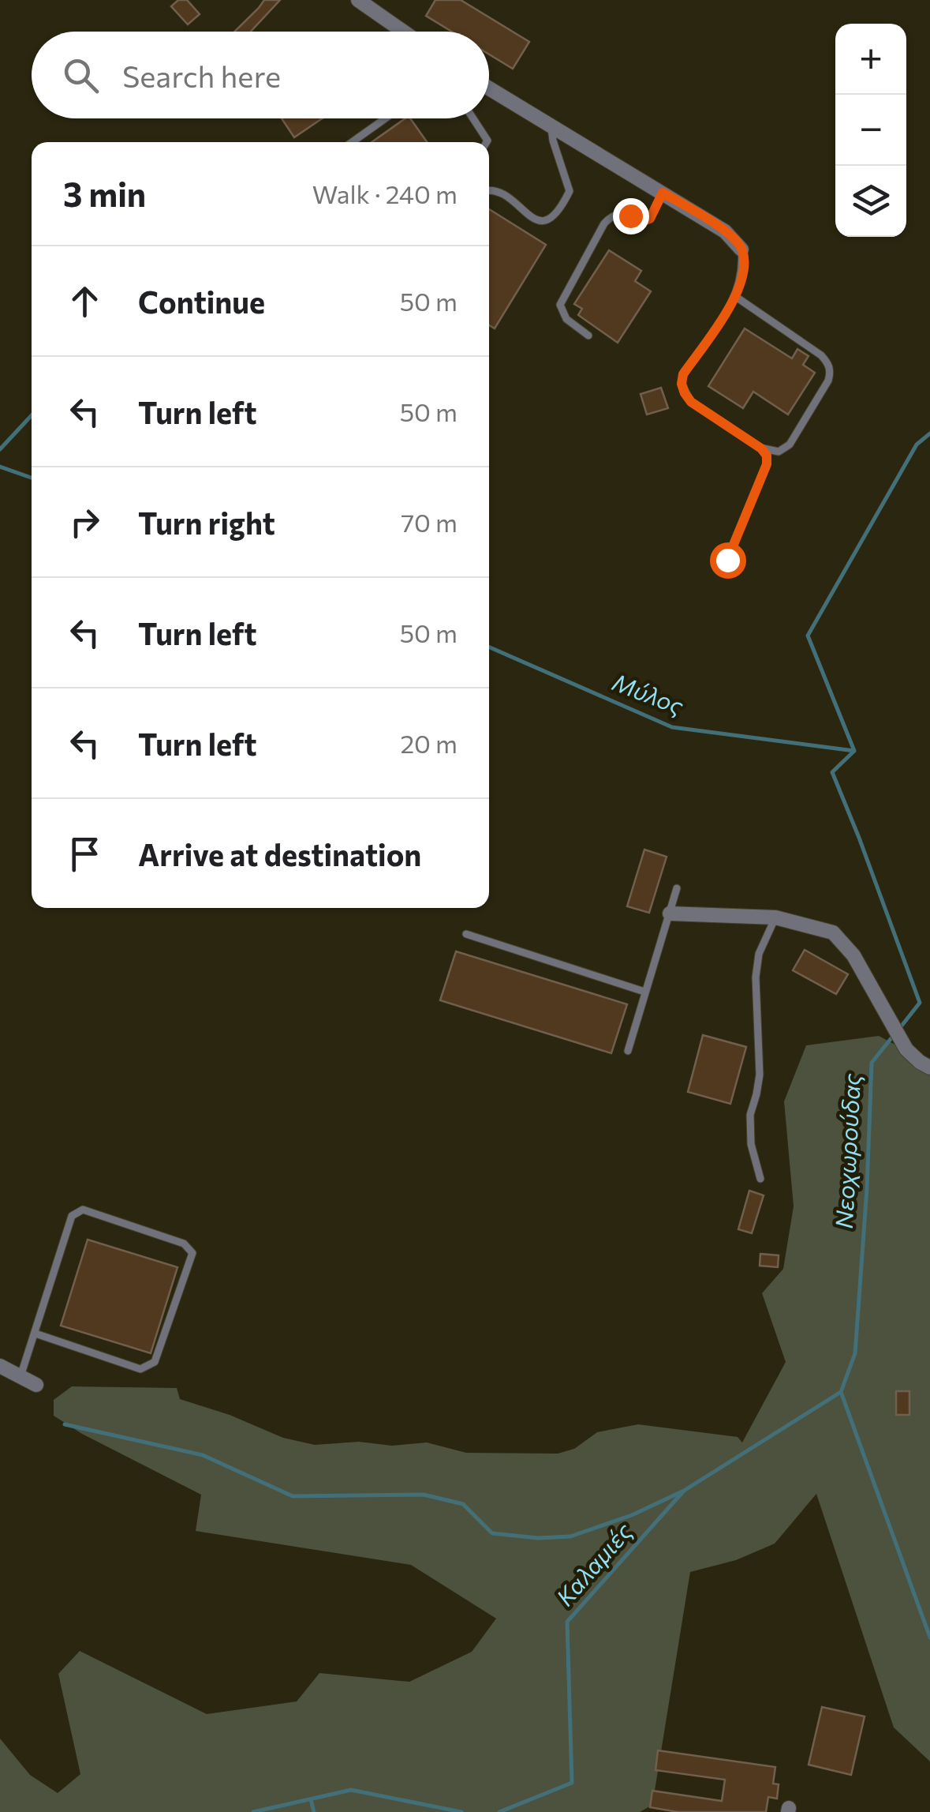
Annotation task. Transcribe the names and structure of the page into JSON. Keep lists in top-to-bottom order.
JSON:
{
  "water": ["Μύλος", "Νεοχωρούδας", "Καλαμιές"],
  "page": {
    "map_buttons": ["+", "−"],
    "search": "Search here",
    "heading": ["3 min", "Walk · 240 m"],
    "list": [
      ["Continue", "50 m"],
      ["Turn left", "50 m"],
      ["Turn right", "70 m"],
      ["Turn left", "50 m"],
      ["Turn left", "20 m"],
      "Arrive at destination"
    ]
  }
}
